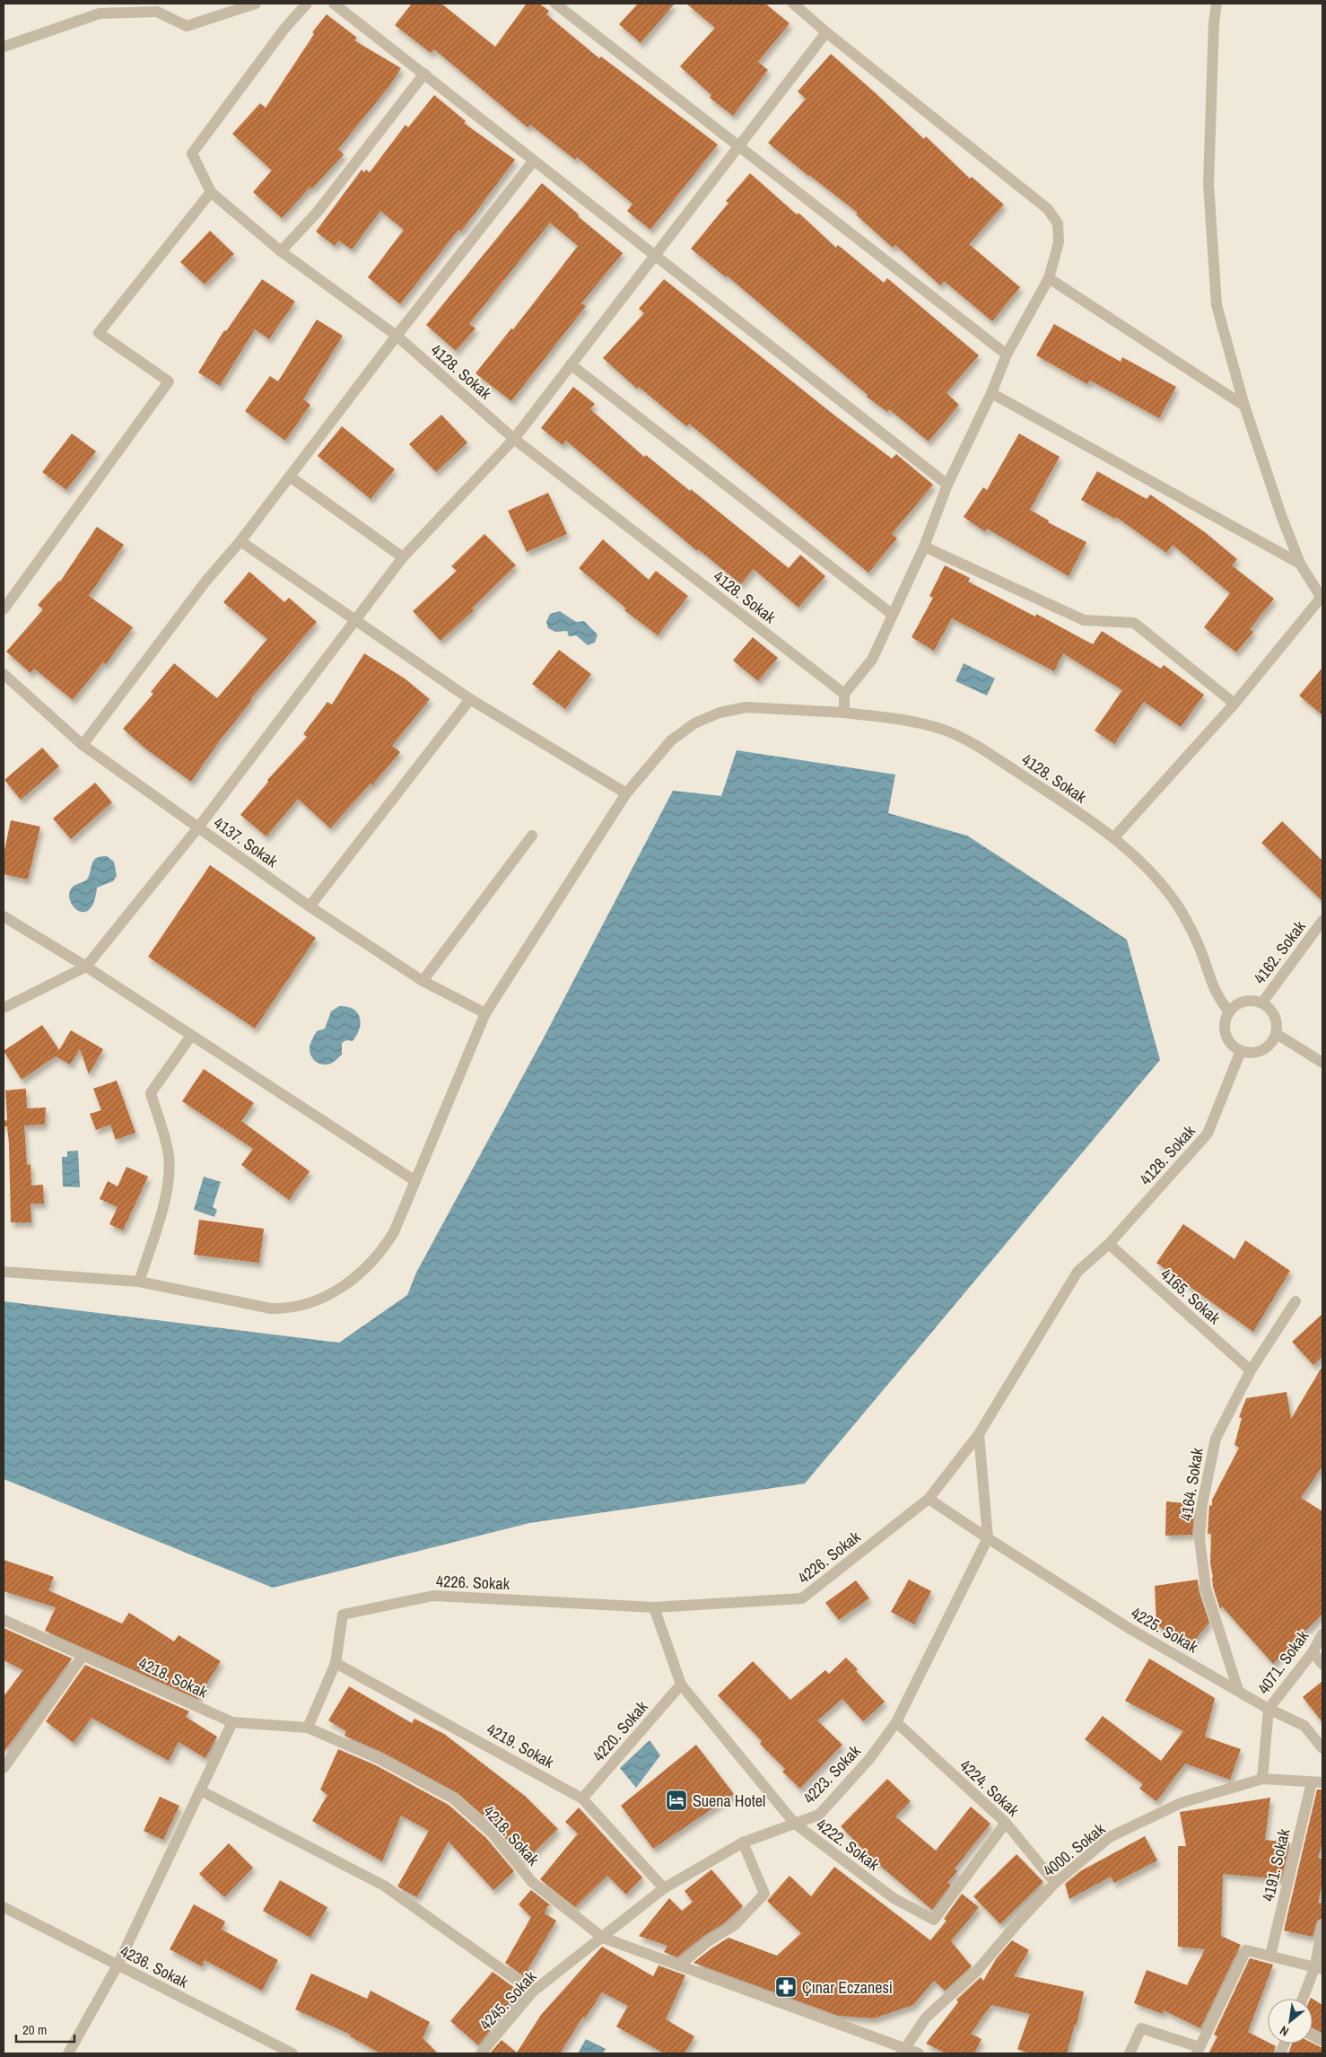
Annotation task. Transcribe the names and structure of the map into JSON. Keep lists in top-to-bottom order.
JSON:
{
  "streets": {
    "street": [
      "4128. Sokak",
      "4137. Sokak",
      "4162. Sokak",
      "4165. Sokak",
      "4164. Sokak",
      "4226. Sokak",
      "4225. Sokak",
      "4071. Sokak",
      "4218. Sokak",
      "4220. Sokak",
      "4219. Sokak",
      "4223. Sokak",
      "4224. Sokak",
      "4222. Sokak",
      "4000. Sokak",
      "4191. Sokak",
      "4236. Sokak",
      "4245. Sokak"
    ]
  },
  "crossings": [
    ["4128. Sokak", "4137. Sokak"],
    ["4128. Sokak", "4162. Sokak"],
    ["4128. Sokak", "4165. Sokak"],
    ["4128. Sokak", "4226. Sokak"],
    ["4165. Sokak", "4164. Sokak"],
    ["4165. Sokak", "4226. Sokak"],
    ["4164. Sokak", "4225. Sokak"],
    ["4226. Sokak", "4225. Sokak"],
    ["4226. Sokak", "4219. Sokak"],
    ["4226. Sokak", "4222. Sokak"],
    ["4225. Sokak", "4071. Sokak"],
    ["4225. Sokak", "4223. Sokak"],
    ["4218. Sokak", "4223. Sokak"],
    ["4218. Sokak", "4000. Sokak"],
    ["4218. Sokak", "4245. Sokak"],
    ["4220. Sokak", "4219. Sokak"],
    ["4220. Sokak", "4222. Sokak"],
    ["4219. Sokak", "4223. Sokak"],
    ["4223. Sokak", "4224. Sokak"],
    ["4223. Sokak", "4222. Sokak"],
    ["4223. Sokak", "4245. Sokak"],
    ["4224. Sokak", "4222. Sokak"],
    ["4224. Sokak", "4000. Sokak"],
    ["4000. Sokak", "4191. Sokak"]
  ],
  "places": {
    "hotel": ["Suena Hotel"],
    "pharmacy": ["Çınar Eczanesi"]
  },
  "scale_bar": "20 m",
  "north": "bottom left"
}
